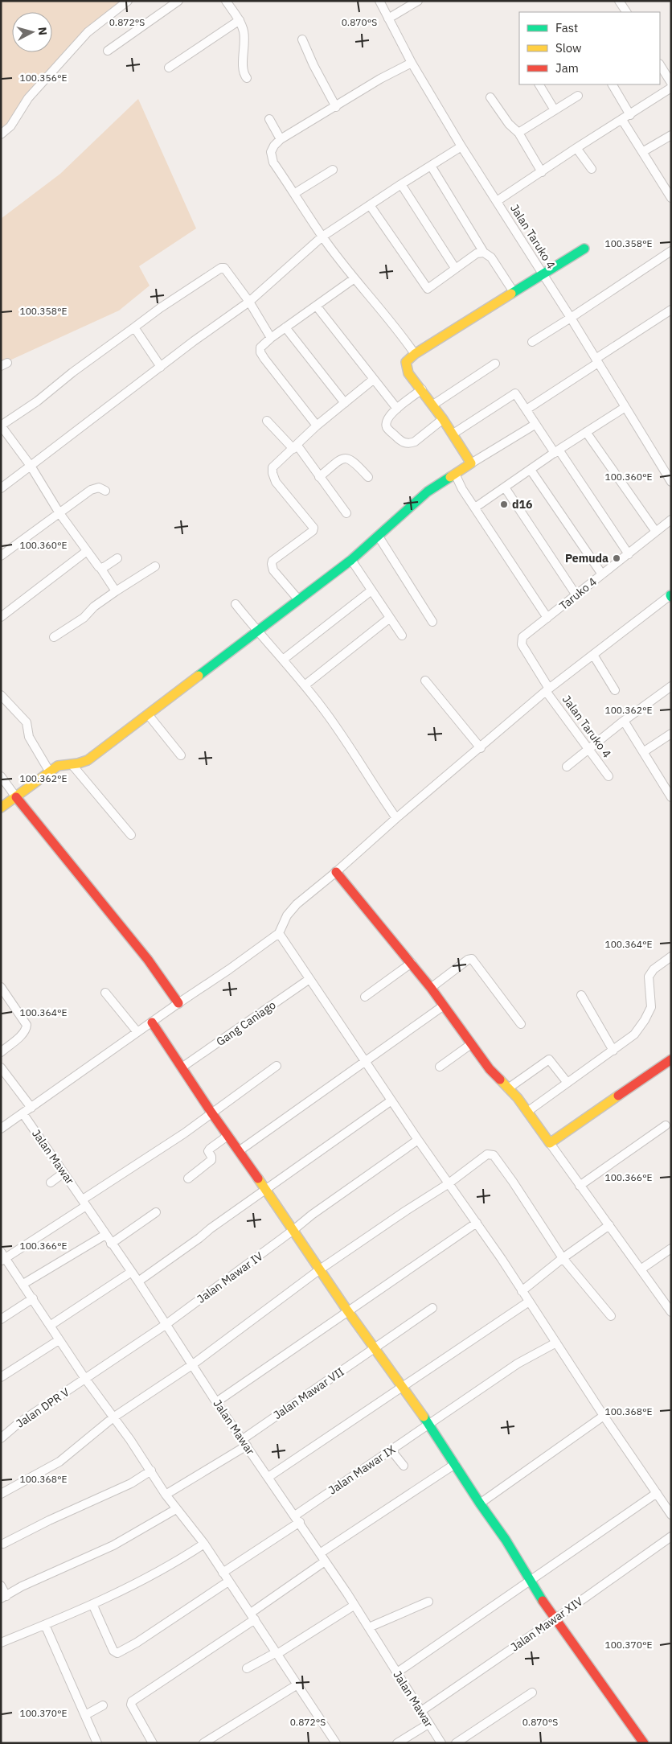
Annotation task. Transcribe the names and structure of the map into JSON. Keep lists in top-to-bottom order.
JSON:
{
  "streets": {
    "street": [
      "Jalan Taruko 4",
      "Taruko 4",
      "Gang Caniago",
      "Jalan Mawar",
      "Jalan Mawar IV",
      "Jalan Mawar VII",
      "Jalan DPR V",
      "Jalan Mawar IX",
      "Jalan Mawar XIV"
    ]
  },
  "crossings": [
    ["Jalan Taruko 4", "Taruko 4"],
    ["Jalan Mawar", "Jalan Mawar IV"],
    ["Jalan Mawar", "Jalan Mawar VII"],
    ["Jalan Mawar", "Jalan Mawar IX"],
    ["Jalan Mawar", "Jalan Mawar XIV"],
    ["Jalan Mawar IV", "Jalan DPR V"]
  ],
  "places": ["d16", "Pemuda"],
  "legend": ["Fast", "Slow", "Jam"],
  "north": "right",
  "coordinates": [
    "0.872°S",
    "0.870°S",
    "100.356°E",
    "100.358°E",
    "100.360°E",
    "100.362°E",
    "100.364°E",
    "100.366°E",
    "100.368°E",
    "100.370°E"
  ]
}
